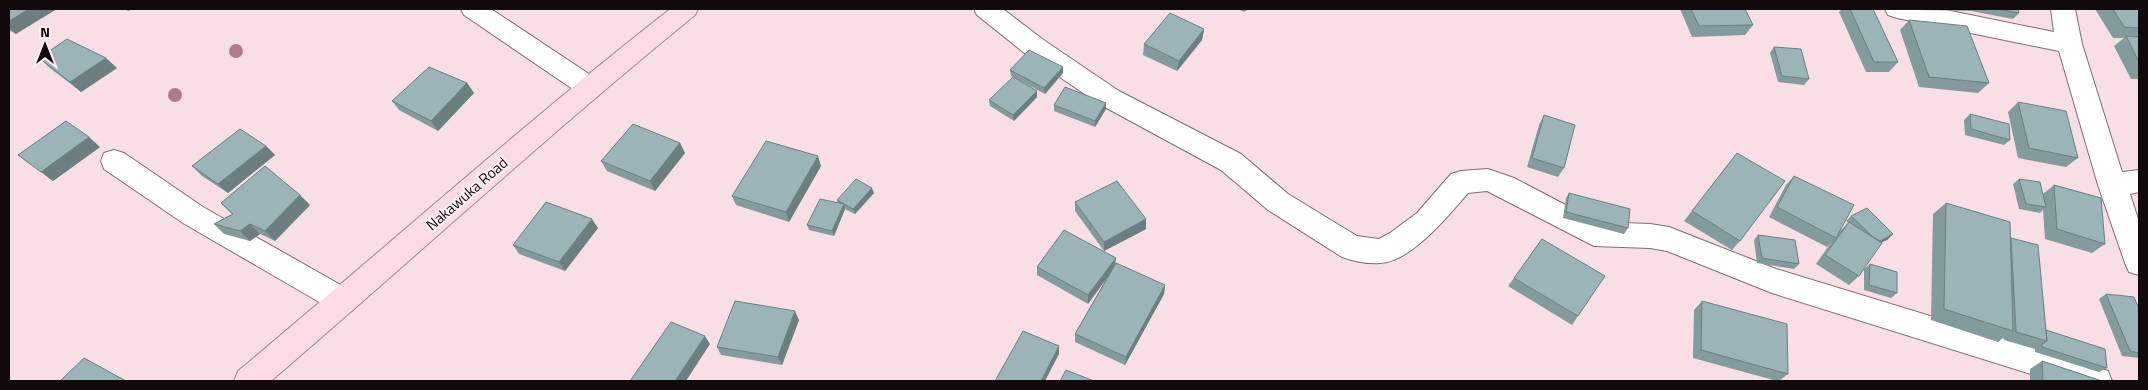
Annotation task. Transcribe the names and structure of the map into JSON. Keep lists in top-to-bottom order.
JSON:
{
  "streets": {
    "main road": ["Nakawuka Road"]
  },
  "north": "top"
}
